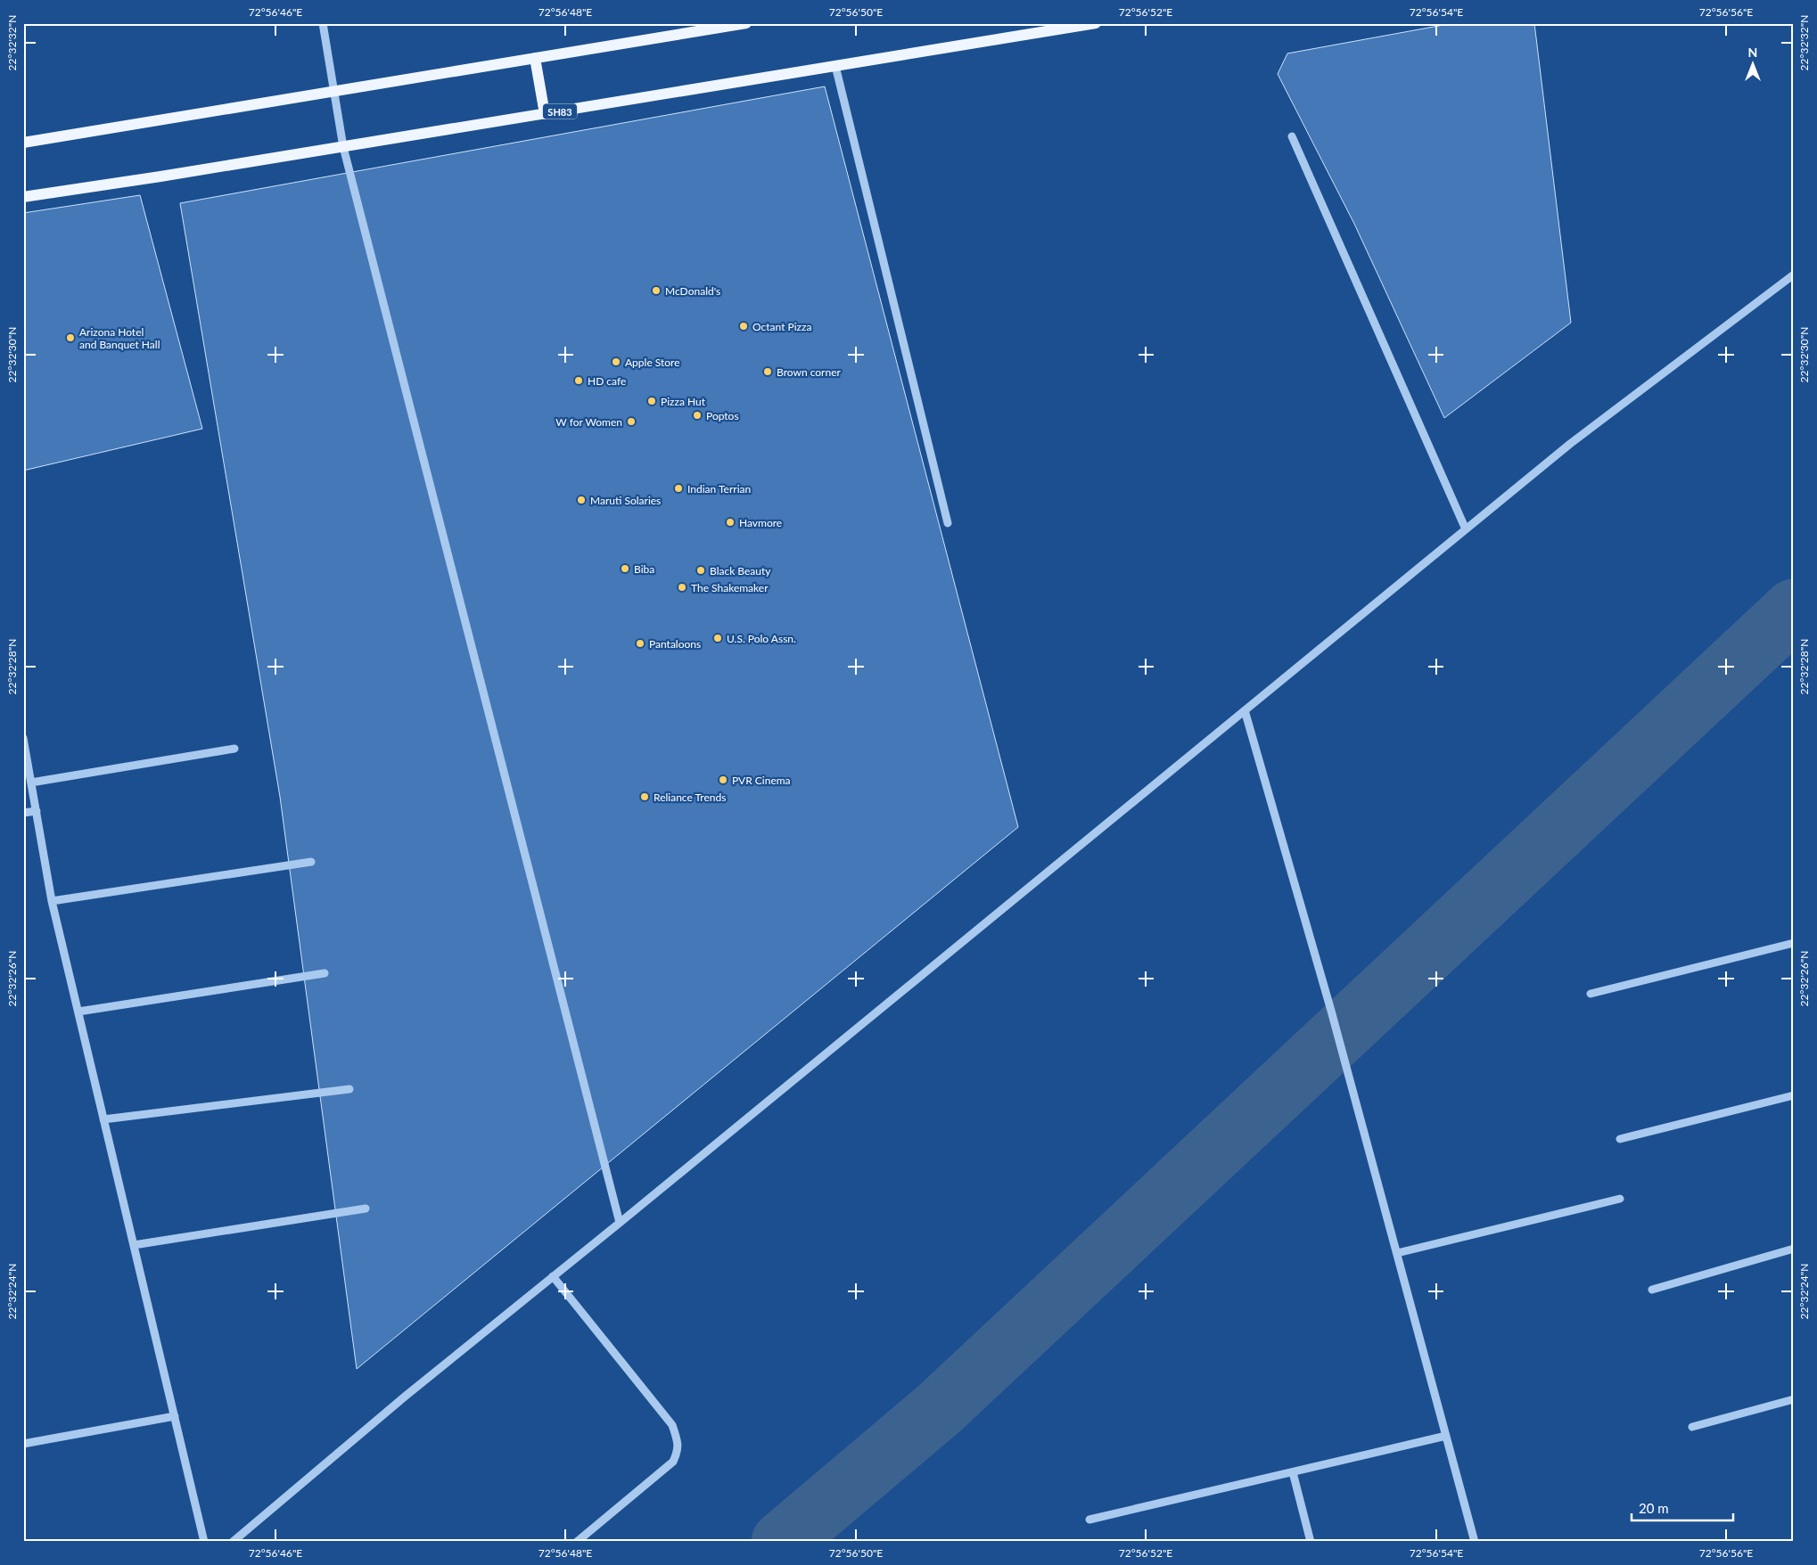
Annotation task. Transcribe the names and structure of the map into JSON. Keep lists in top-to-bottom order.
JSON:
{
  "streets": {
    "main road": ["SH83"]
  },
  "places": [
    "McDonald's",
    "Octant Pizza",
    "Arizona Hotel and Banquet Hall",
    "Apple Store",
    "Brown corner",
    "HD cafe",
    "Pizza Hut",
    "Poptos",
    "W for Women",
    "Indian Terrian",
    "Maruti Solaries",
    "Havmore",
    "Biba",
    "Black Beauty",
    "The Shakemaker",
    "U.S. Polo Assn.",
    "Pantaloons",
    "PVR Cinema",
    "Reliance Trends"
  ],
  "scale_bar": "20 m",
  "north": "top",
  "coordinates": [
    "72°56'46\"E",
    "72°56'48\"E",
    "72°56'50\"E",
    "72°56'52\"E",
    "72°56'54\"E",
    "72°56'56\"E",
    "22°32'32\"N",
    "22°32'30\"N",
    "22°32'28\"N",
    "22°32'26\"N",
    "22°32'24\"N"
  ]
}
